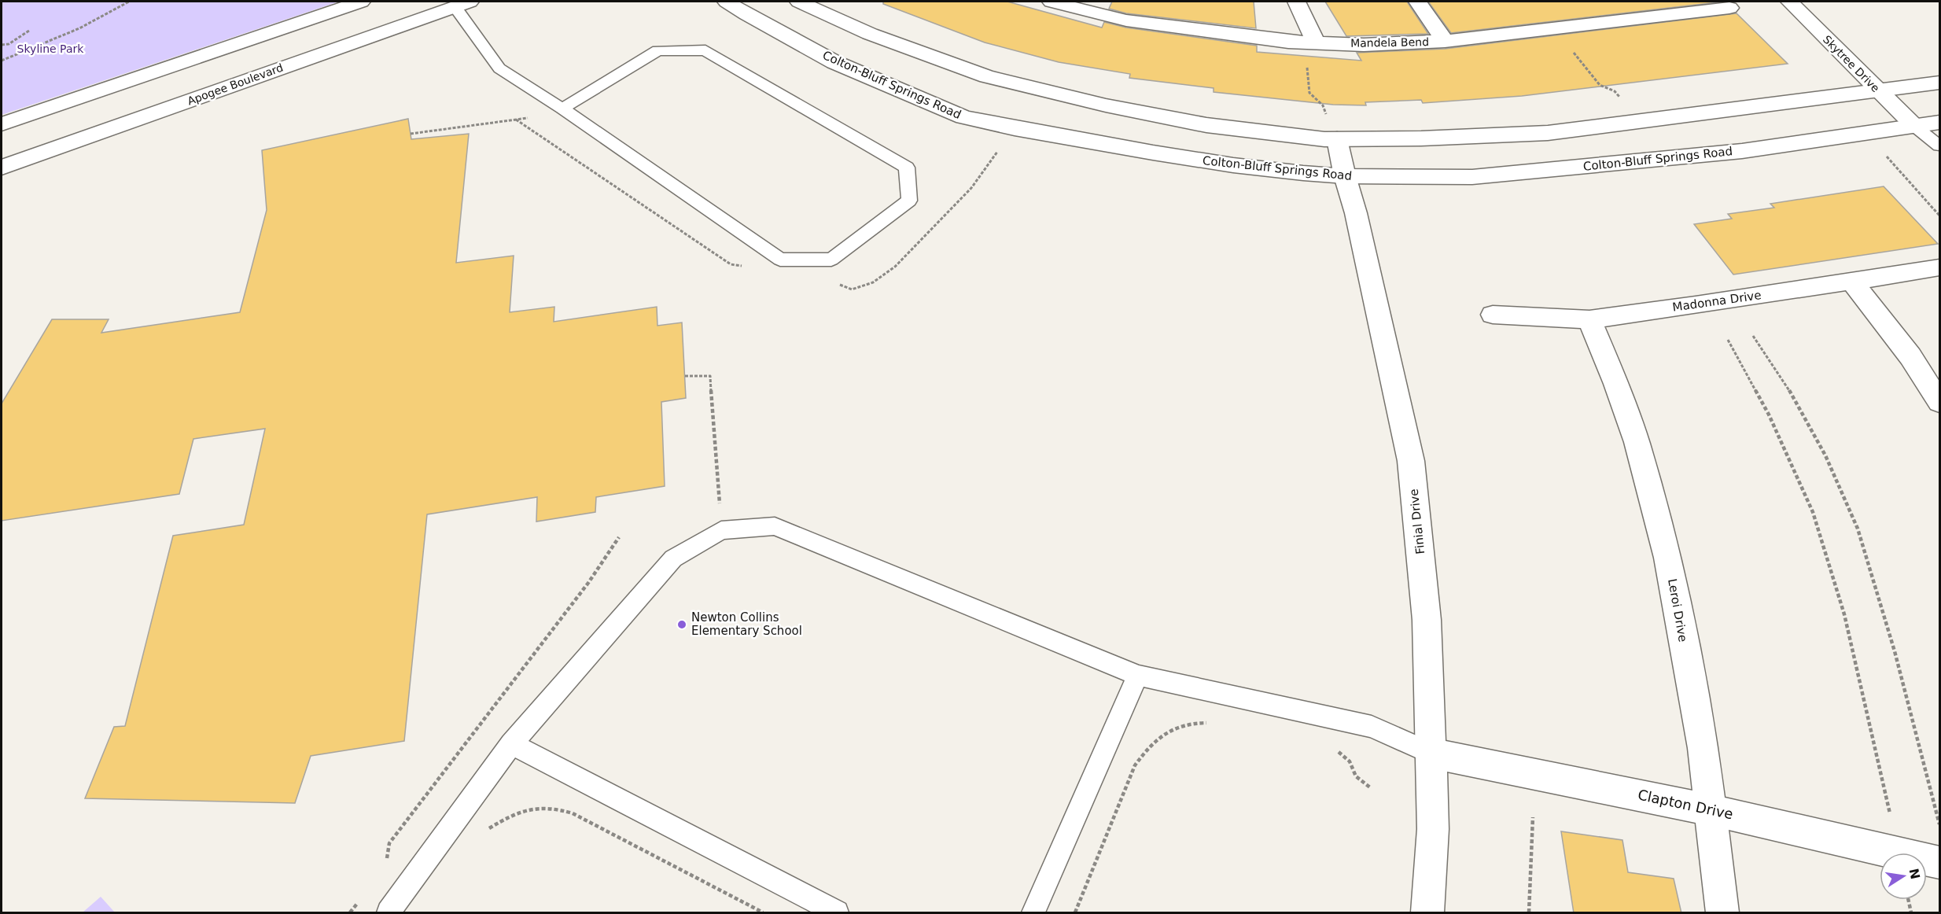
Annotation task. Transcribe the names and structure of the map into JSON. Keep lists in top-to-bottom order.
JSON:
{
  "streets": {
    "street": [
      "Mandela Bend",
      "Skytree Drive",
      "Apogee Boulevard",
      "Colton-Bluff Springs Road",
      "Madonna Drive",
      "Finial Drive",
      "Leroi Drive",
      "Clapton Drive"
    ]
  },
  "crossings": [
    ["Skytree Drive", "Colton-Bluff Springs Road"],
    ["Colton-Bluff Springs Road", "Finial Drive"],
    ["Madonna Drive", "Leroi Drive"],
    ["Finial Drive", "Clapton Drive"],
    ["Leroi Drive", "Clapton Drive"]
  ],
  "parks": ["Skyline Park"],
  "places": ["Newton Collins Elementary School"],
  "north": "right"
}
